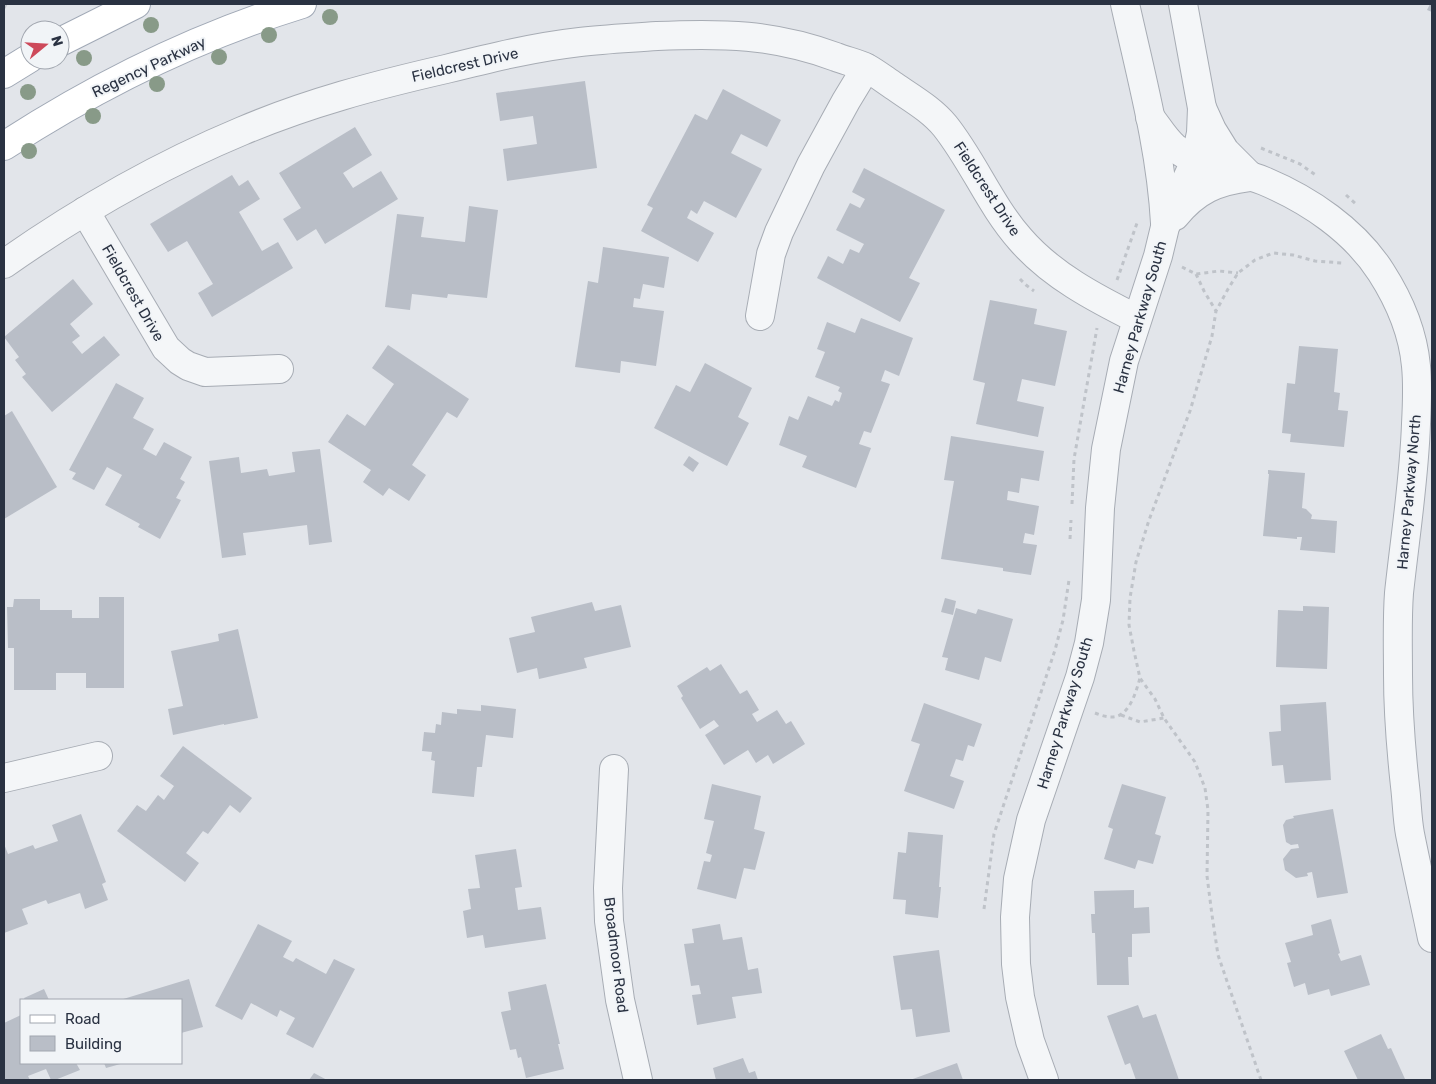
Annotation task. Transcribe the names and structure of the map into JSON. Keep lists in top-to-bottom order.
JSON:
{
  "streets": {
    "main road": ["Regency Parkway"],
    "street": [
      "Fieldcrest Drive",
      "Harney Parkway South",
      "Harney Parkway North",
      "Broadmoor Road"
    ]
  },
  "crossings": [
    ["Fieldcrest Drive", "Harney Parkway South"]
  ],
  "legend": ["Road", "Building"],
  "north": "right"
}
